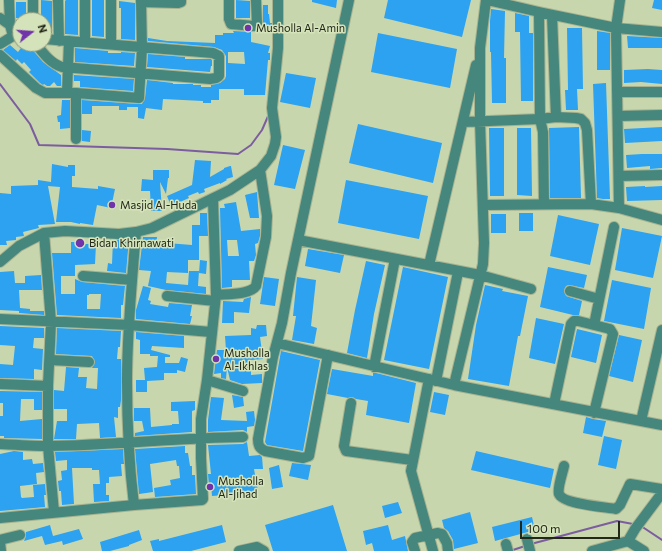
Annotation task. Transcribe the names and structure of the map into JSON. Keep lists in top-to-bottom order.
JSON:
{
  "places": [
    "Musholla Al-Amin",
    "Masjid Al-Huda",
    "Bidan Khirnawati",
    "Musholla Al-Ikhlas",
    "Musholla Al-Jihad"
  ],
  "scale_bar": "100 m",
  "north": "right"
}
